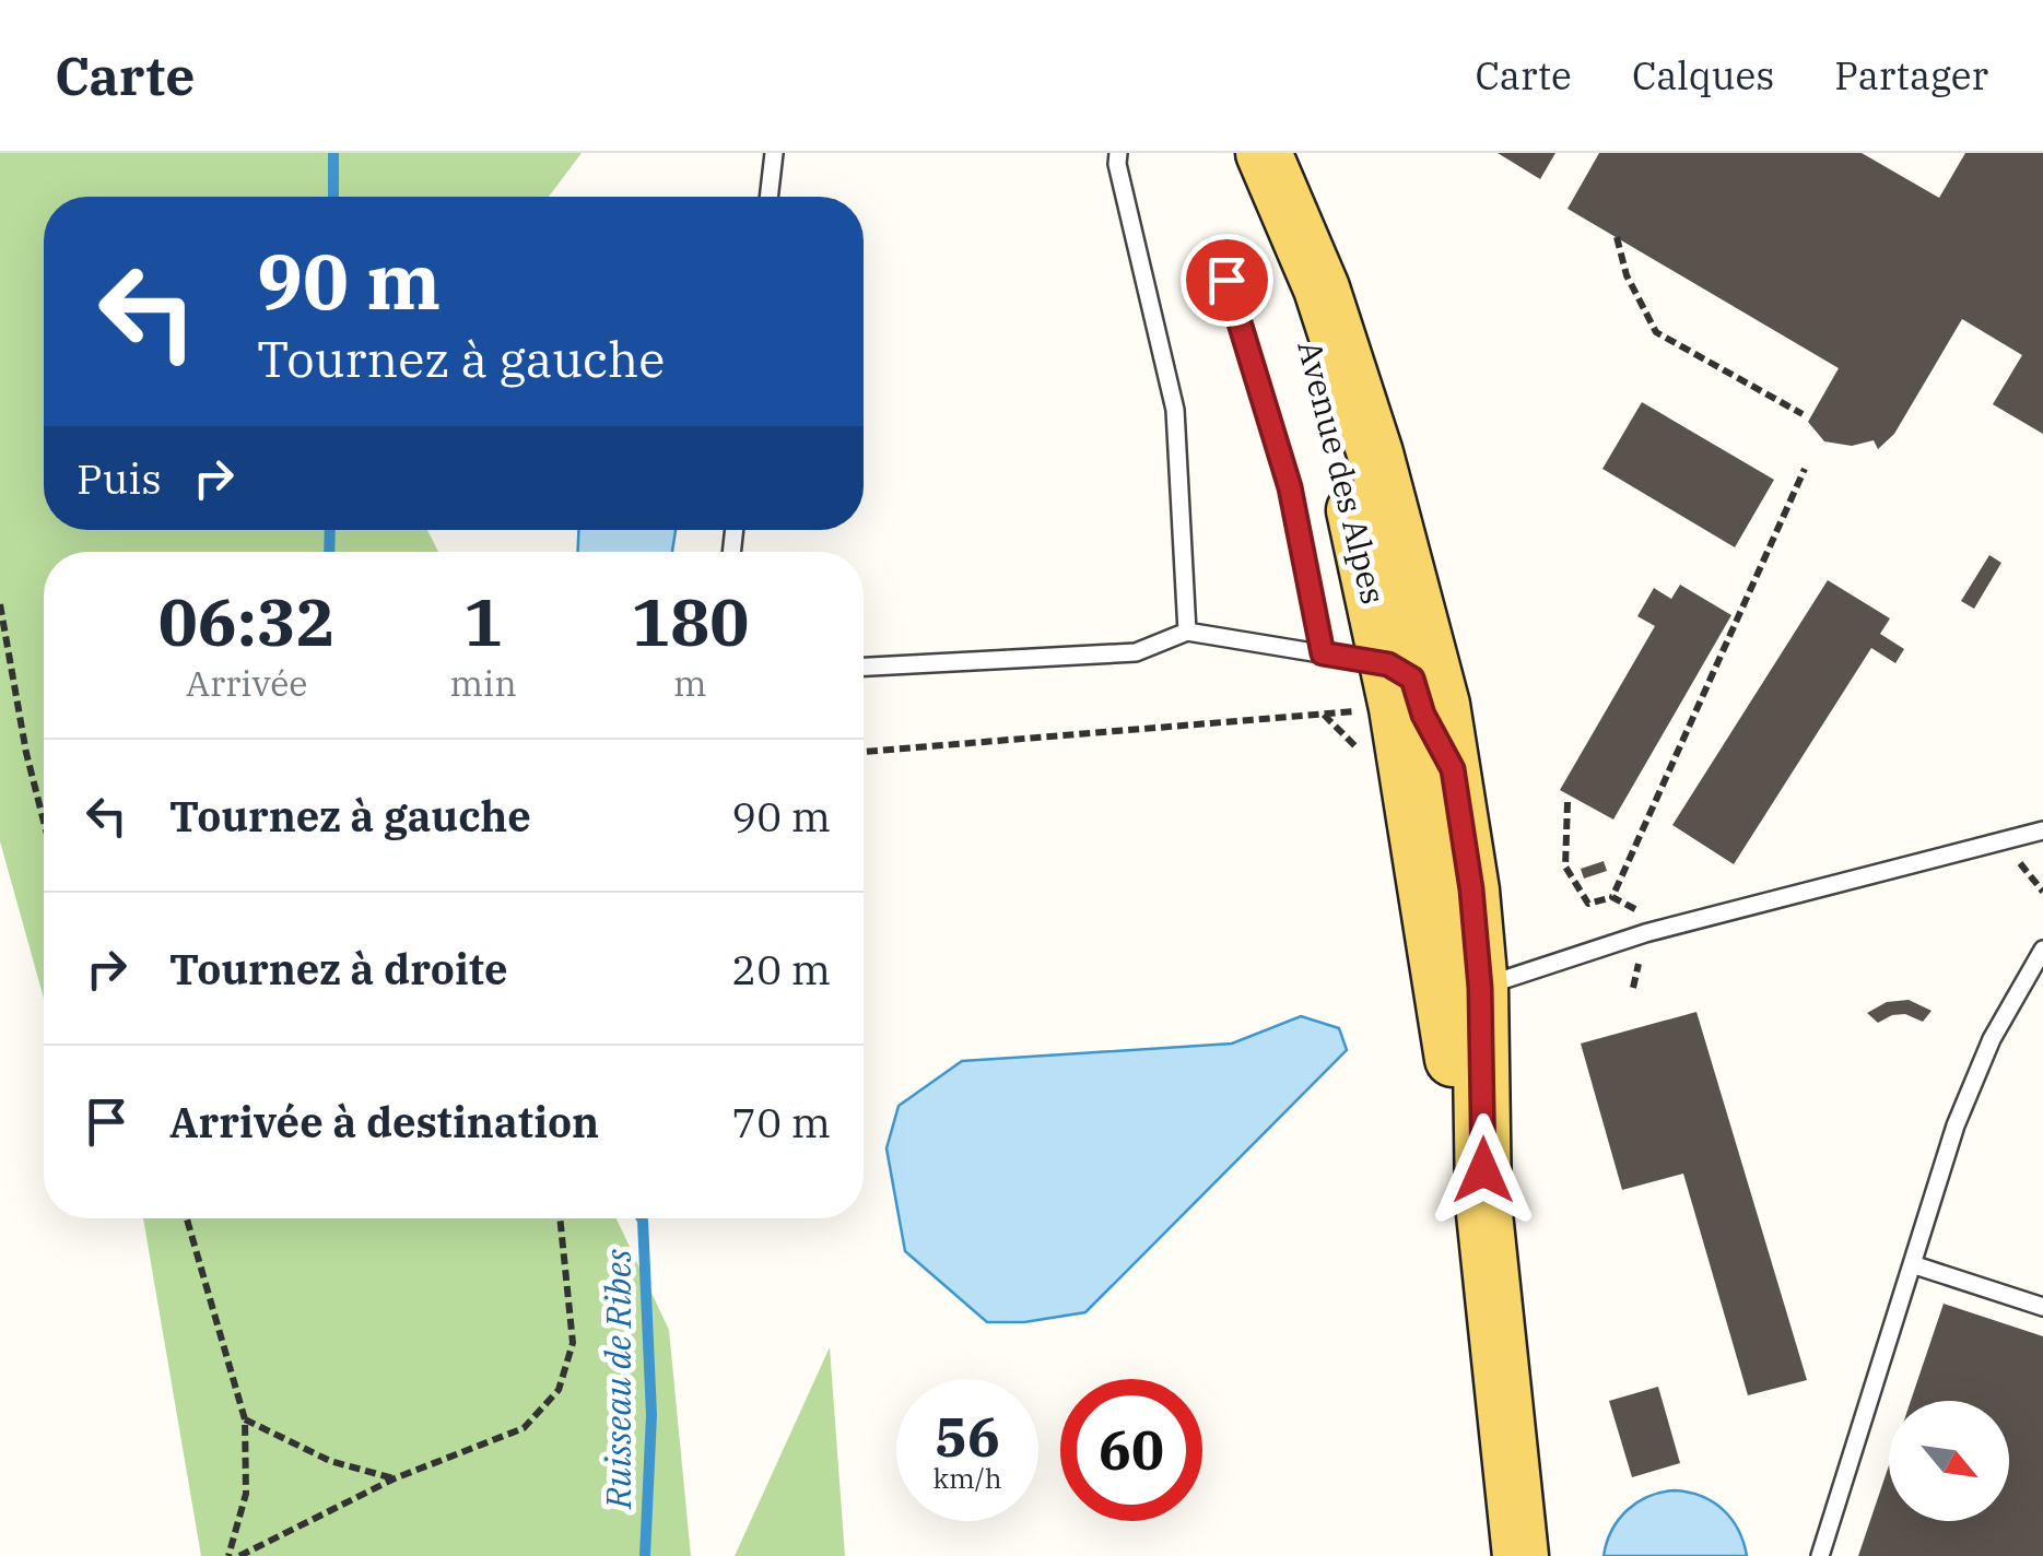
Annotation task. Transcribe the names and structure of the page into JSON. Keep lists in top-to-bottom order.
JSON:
{
  "streets": {
    "main road": ["Avenue des Alpes"]
  },
  "water": ["Ruisseau de Ribes"],
  "north": "bottom right",
  "page": {
    "header": "Carte",
    "nav": ["Carte", "Calques", "Partager"],
    "turn": ["90 m", "Tournez à gauche"],
    "then": "Puis",
    "eta": [
      "06:32",
      "Arrivée",
      "1",
      "min",
      "180",
      "m"
    ],
    "list": [
      {
        "name": "Tournez à gauche",
        "value": "90 m"
      },
      {
        "name": "Tournez à droite",
        "value": "20 m"
      },
      {
        "name": "Arrivée à destination",
        "value": "70 m"
      }
    ],
    "speed": "56 km/h",
    "limit": "60"
  }
}
